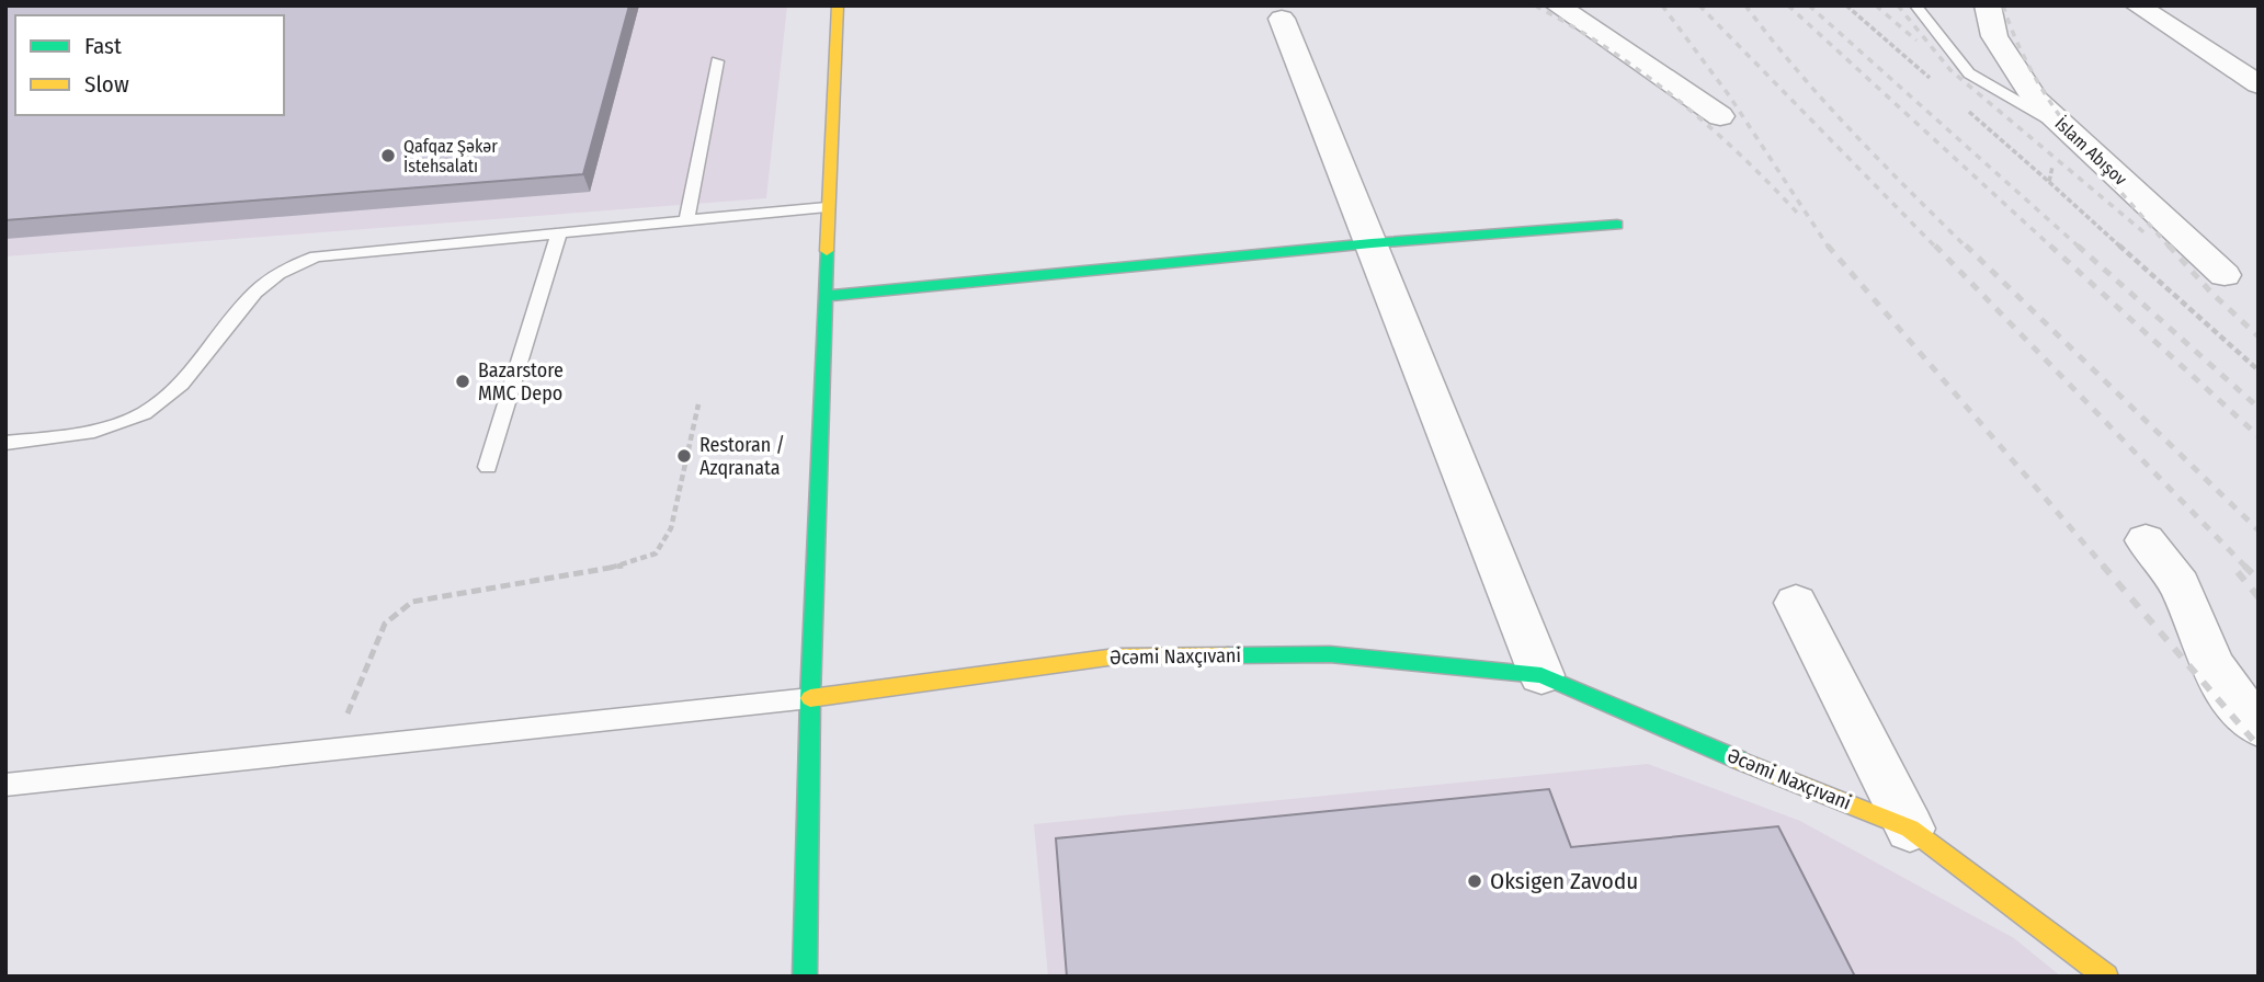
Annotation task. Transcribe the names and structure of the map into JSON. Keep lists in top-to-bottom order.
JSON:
{
  "streets": {
    "street": ["İslam Abışov", "Əcəmi Naxçıvani"]
  },
  "places": [
    "Qafqaz Şəkər İstehsalatı",
    "Bazarstore MMC Depo",
    "Restoran / Azqranata",
    "Oksigen Zavodu"
  ],
  "legend": ["Fast", "Slow"]
}
